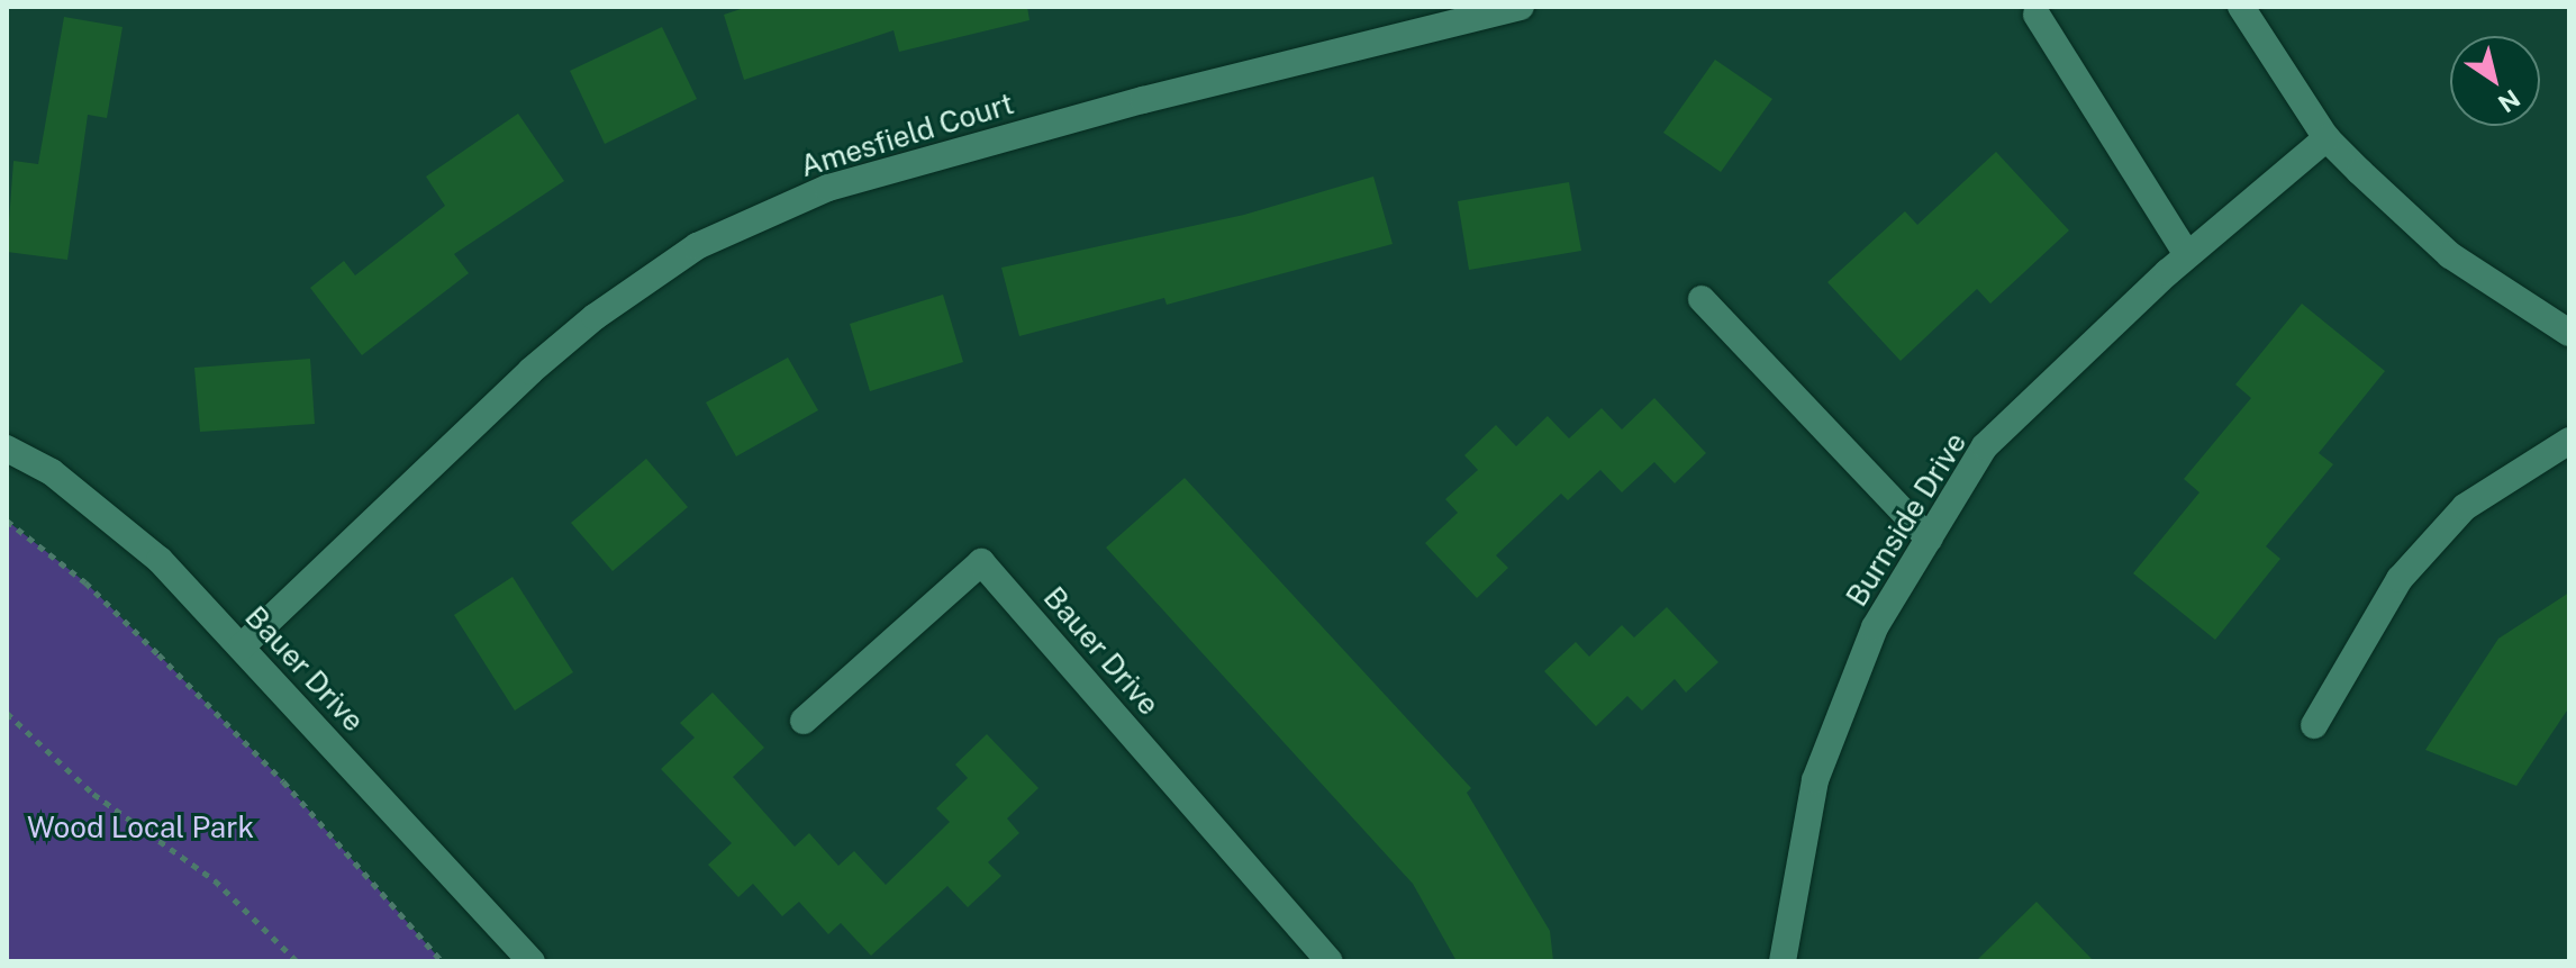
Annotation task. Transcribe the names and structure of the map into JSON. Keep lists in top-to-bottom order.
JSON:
{
  "streets": {
    "street": ["Amesfield Court", "Burnside Drive", "Bauer Drive"]
  },
  "crossings": [
    ["Amesfield Court", "Bauer Drive"]
  ],
  "parks": ["Wood Local Park"],
  "north": "bottom right"
}
